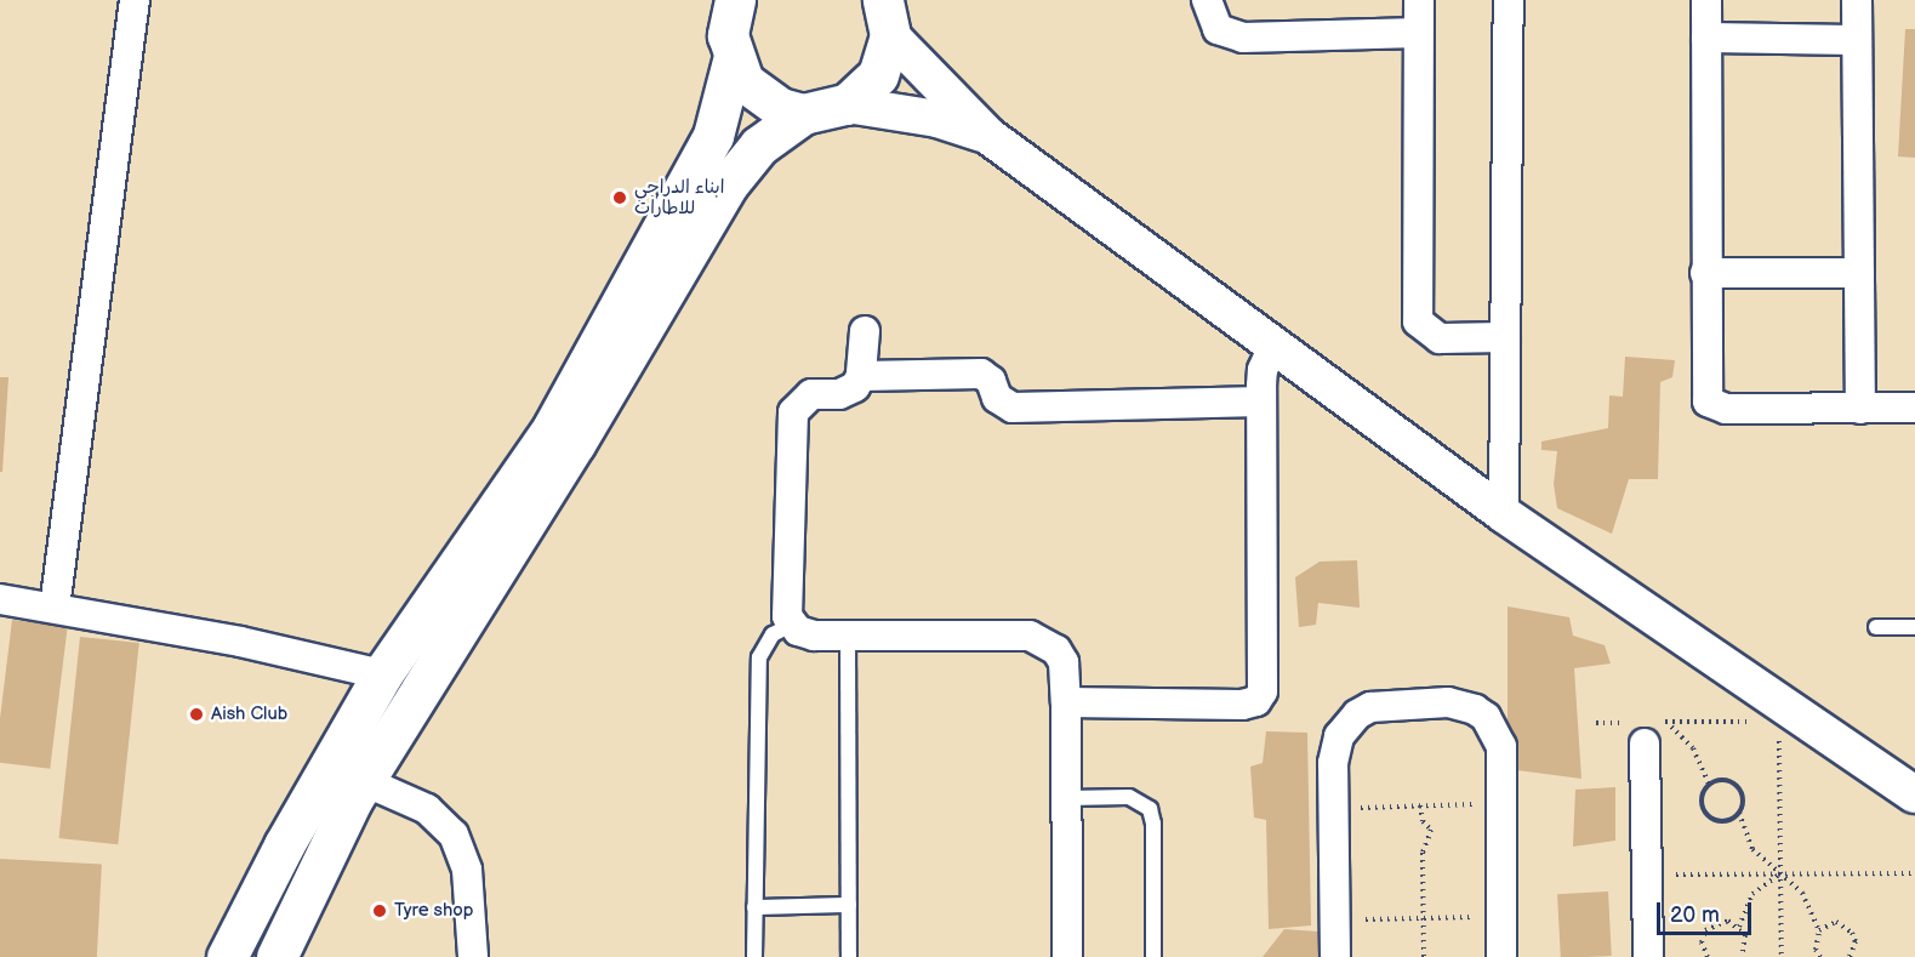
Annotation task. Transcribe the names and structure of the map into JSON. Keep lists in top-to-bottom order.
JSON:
{
  "places": ["ابناء الدراجي للاطارات", "Aish Club", "Tyre shop"],
  "scale_bar": "20 m"
}
